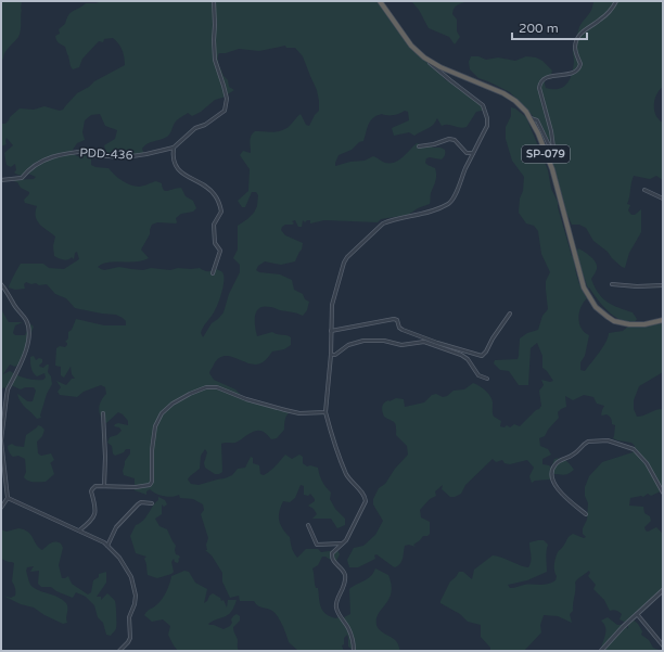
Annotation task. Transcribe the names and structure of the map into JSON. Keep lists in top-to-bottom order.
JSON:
{
  "streets": {
    "highway": ["SP-079"],
    "street": ["PDD-436"]
  },
  "scale_bar": "200 m"
}
